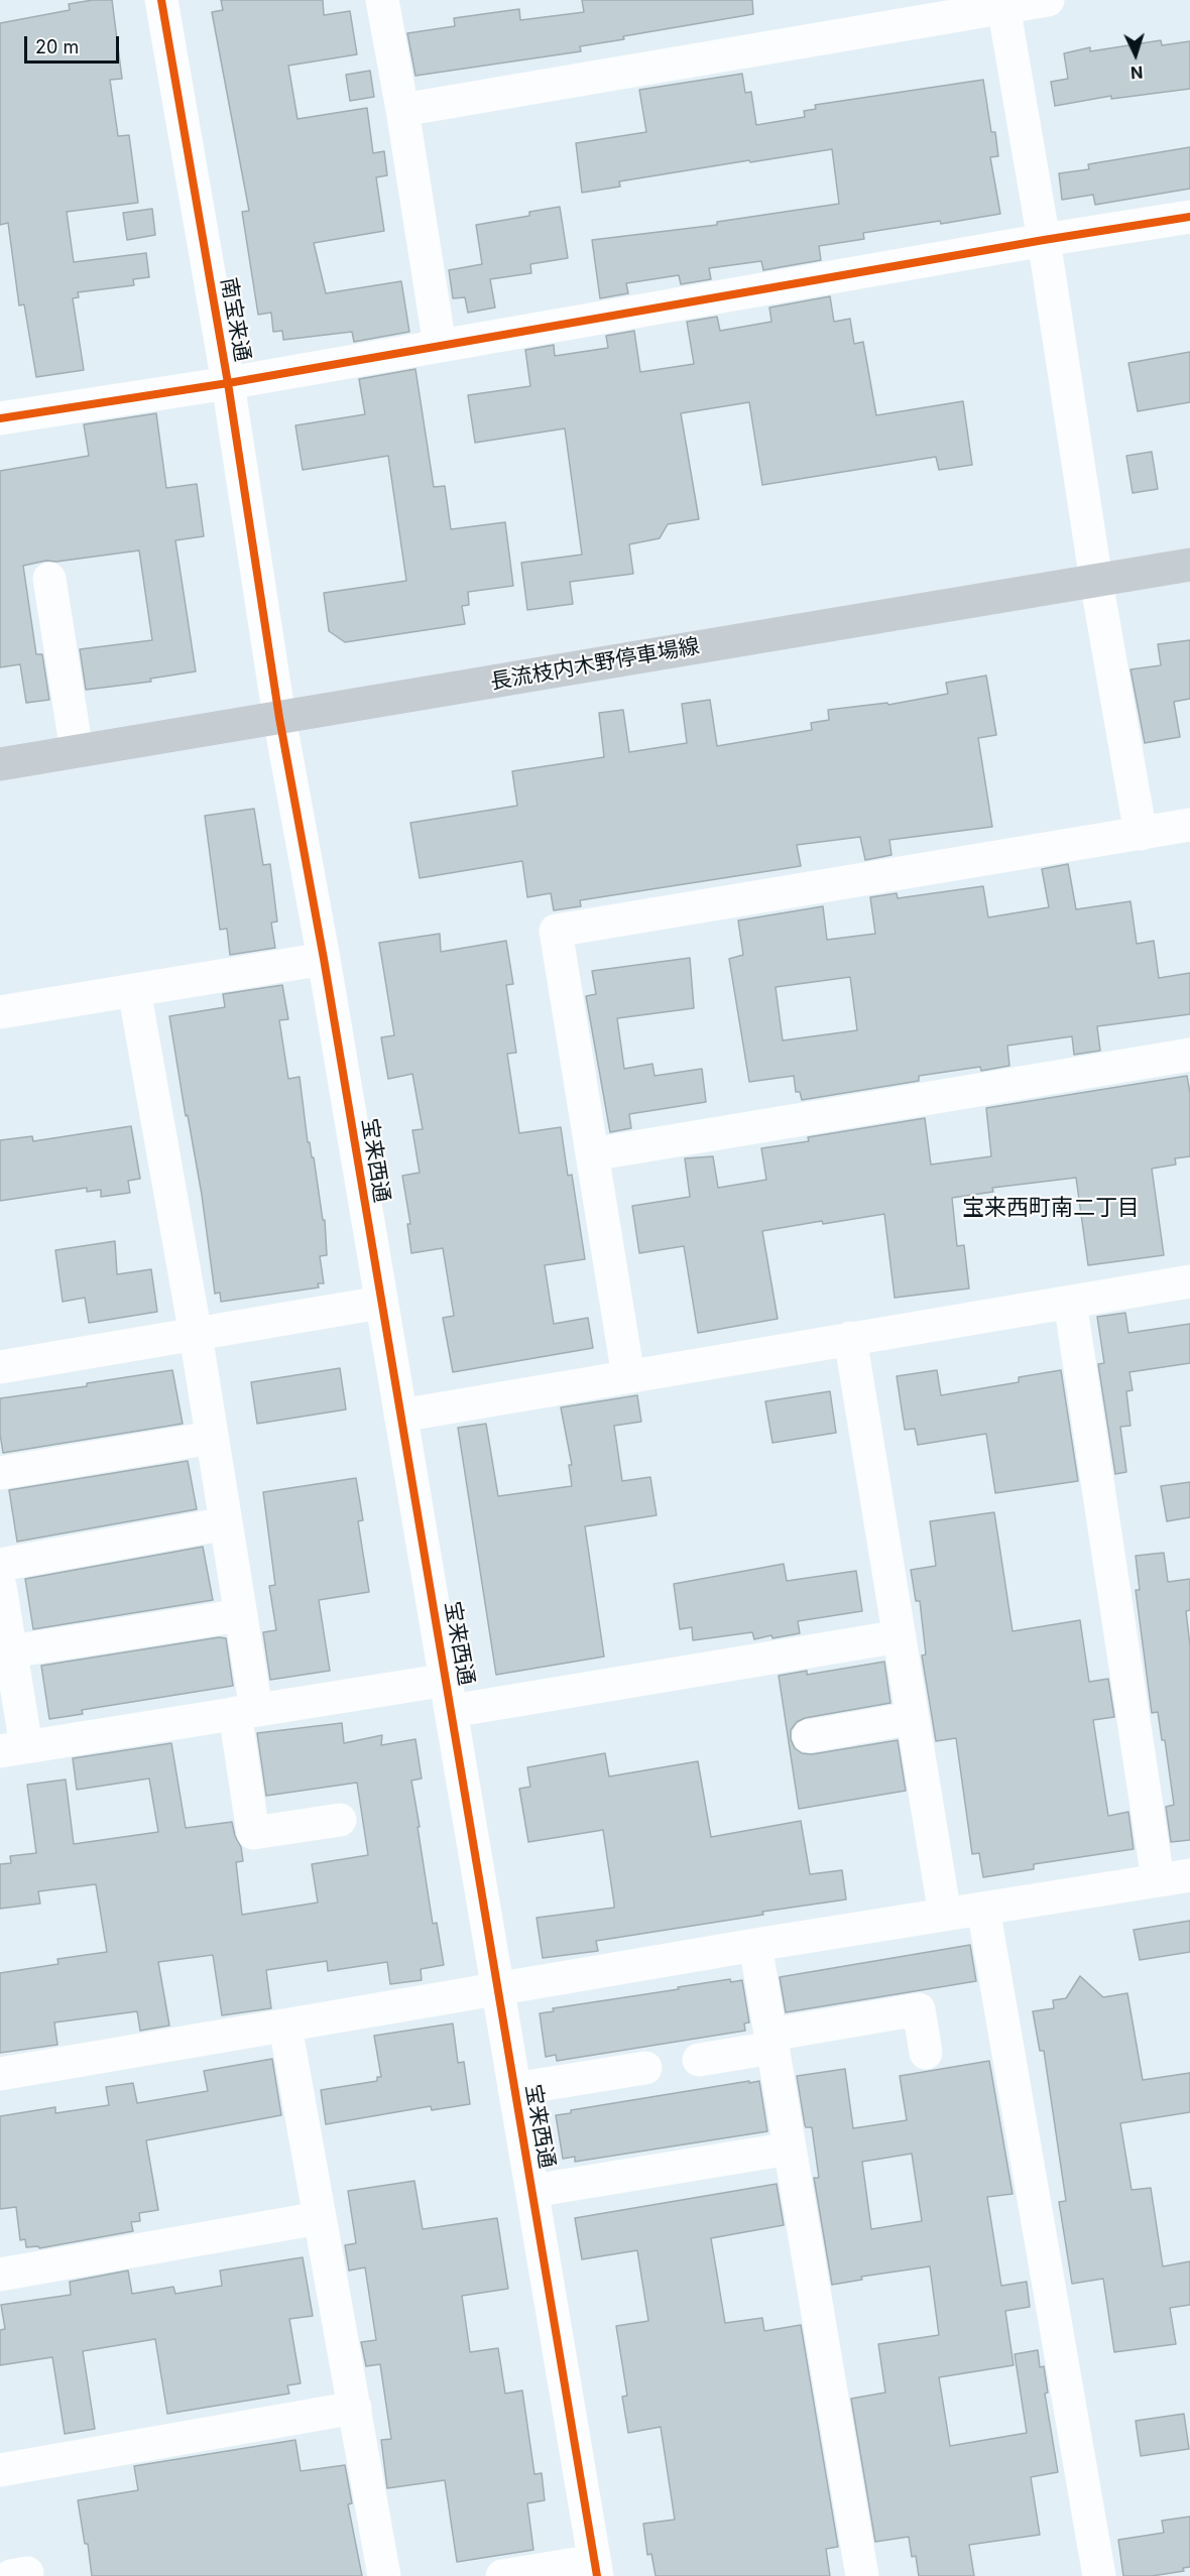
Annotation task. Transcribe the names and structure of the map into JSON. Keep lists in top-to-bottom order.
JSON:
{
  "streets": {
    "main road": ["長流枝内木野停車場線"],
    "street": ["南宝来通", "宝来西通"]
  },
  "crossings": [
    ["南宝来通", "長流枝内木野停車場線"],
    ["南宝来通", "宝来西通"],
    ["長流枝内木野停車場線", "宝来西通"]
  ],
  "districts": ["宝来西町南二丁目"],
  "scale_bar": "20 m",
  "north": "bottom"
}
